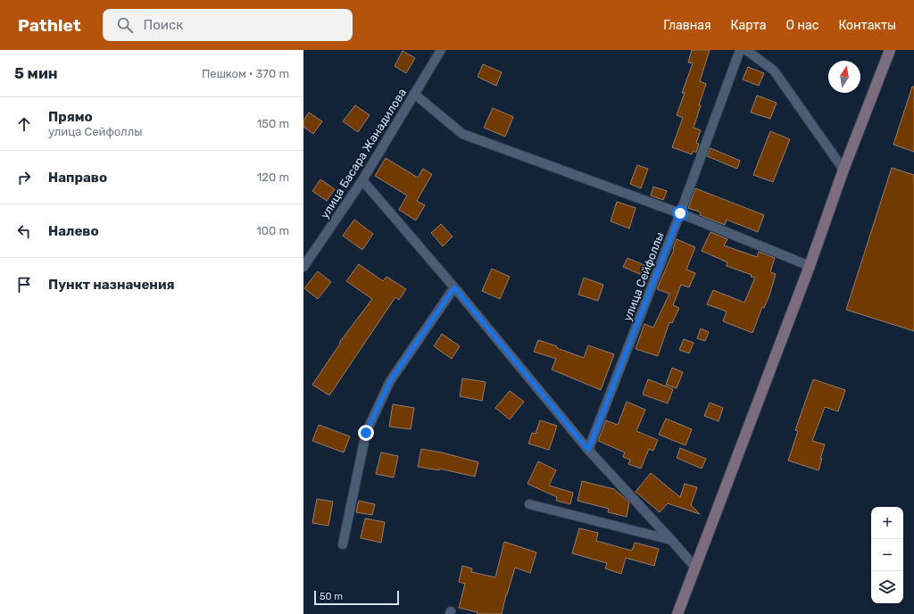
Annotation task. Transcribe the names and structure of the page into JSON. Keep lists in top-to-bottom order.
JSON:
{
  "streets": {
    "street": ["улица Басара Жанадилова", "улица Сейфоллы"]
  },
  "scale_bar": "50 m",
  "north": "top",
  "page": {
    "header": "Pathlet",
    "search": "Поиск",
    "nav": [
      "Главная",
      "Карта",
      "О нас",
      "Контакты"
    ],
    "heading": ["5 мин", "Пешком · 370 m"],
    "list": [
      ["Прямо", "улица Сейфоллы", "150 m"],
      ["Направо", "120 m"],
      ["Налево", "100 m"],
      "Пункт назначения"
    ],
    "map_buttons": ["+", "−"],
    "scale": "50 m"
  }
}
